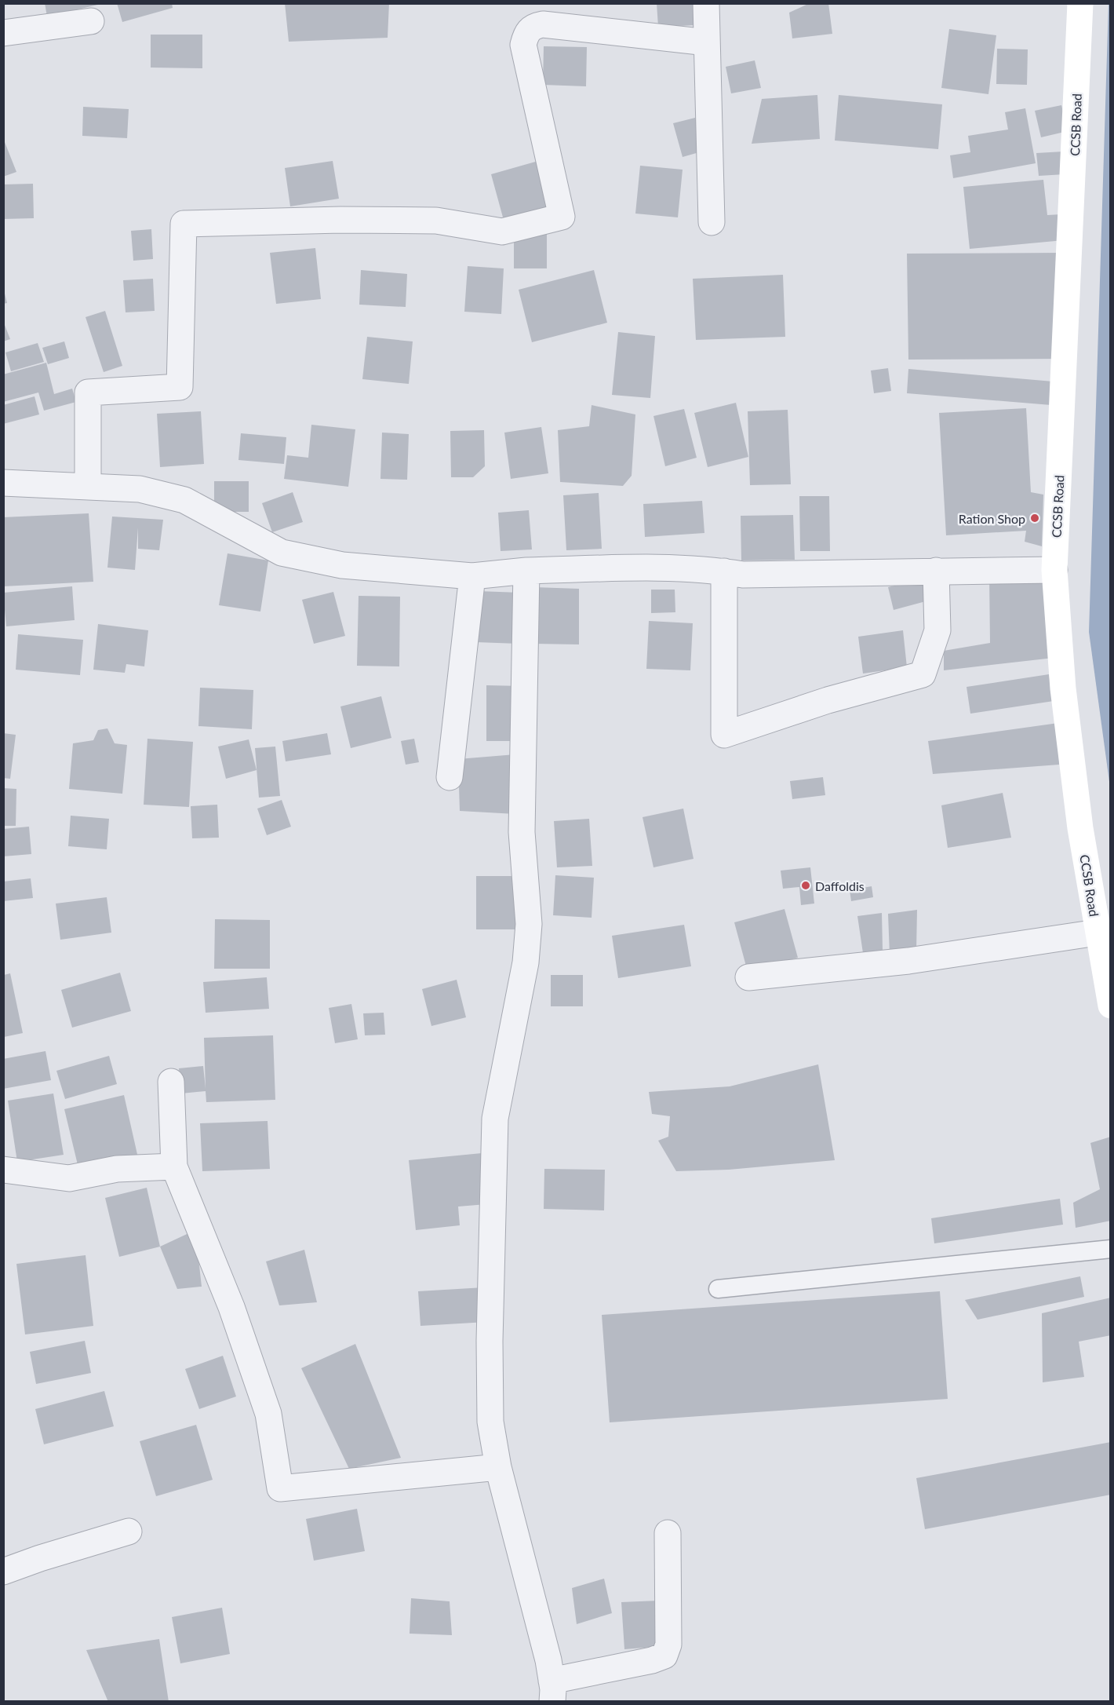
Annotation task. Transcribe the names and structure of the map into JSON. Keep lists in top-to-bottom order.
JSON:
{
  "streets": {
    "main road": ["CCSB Road"]
  },
  "places": ["Ration Shop", "Daffoldis"]
}
